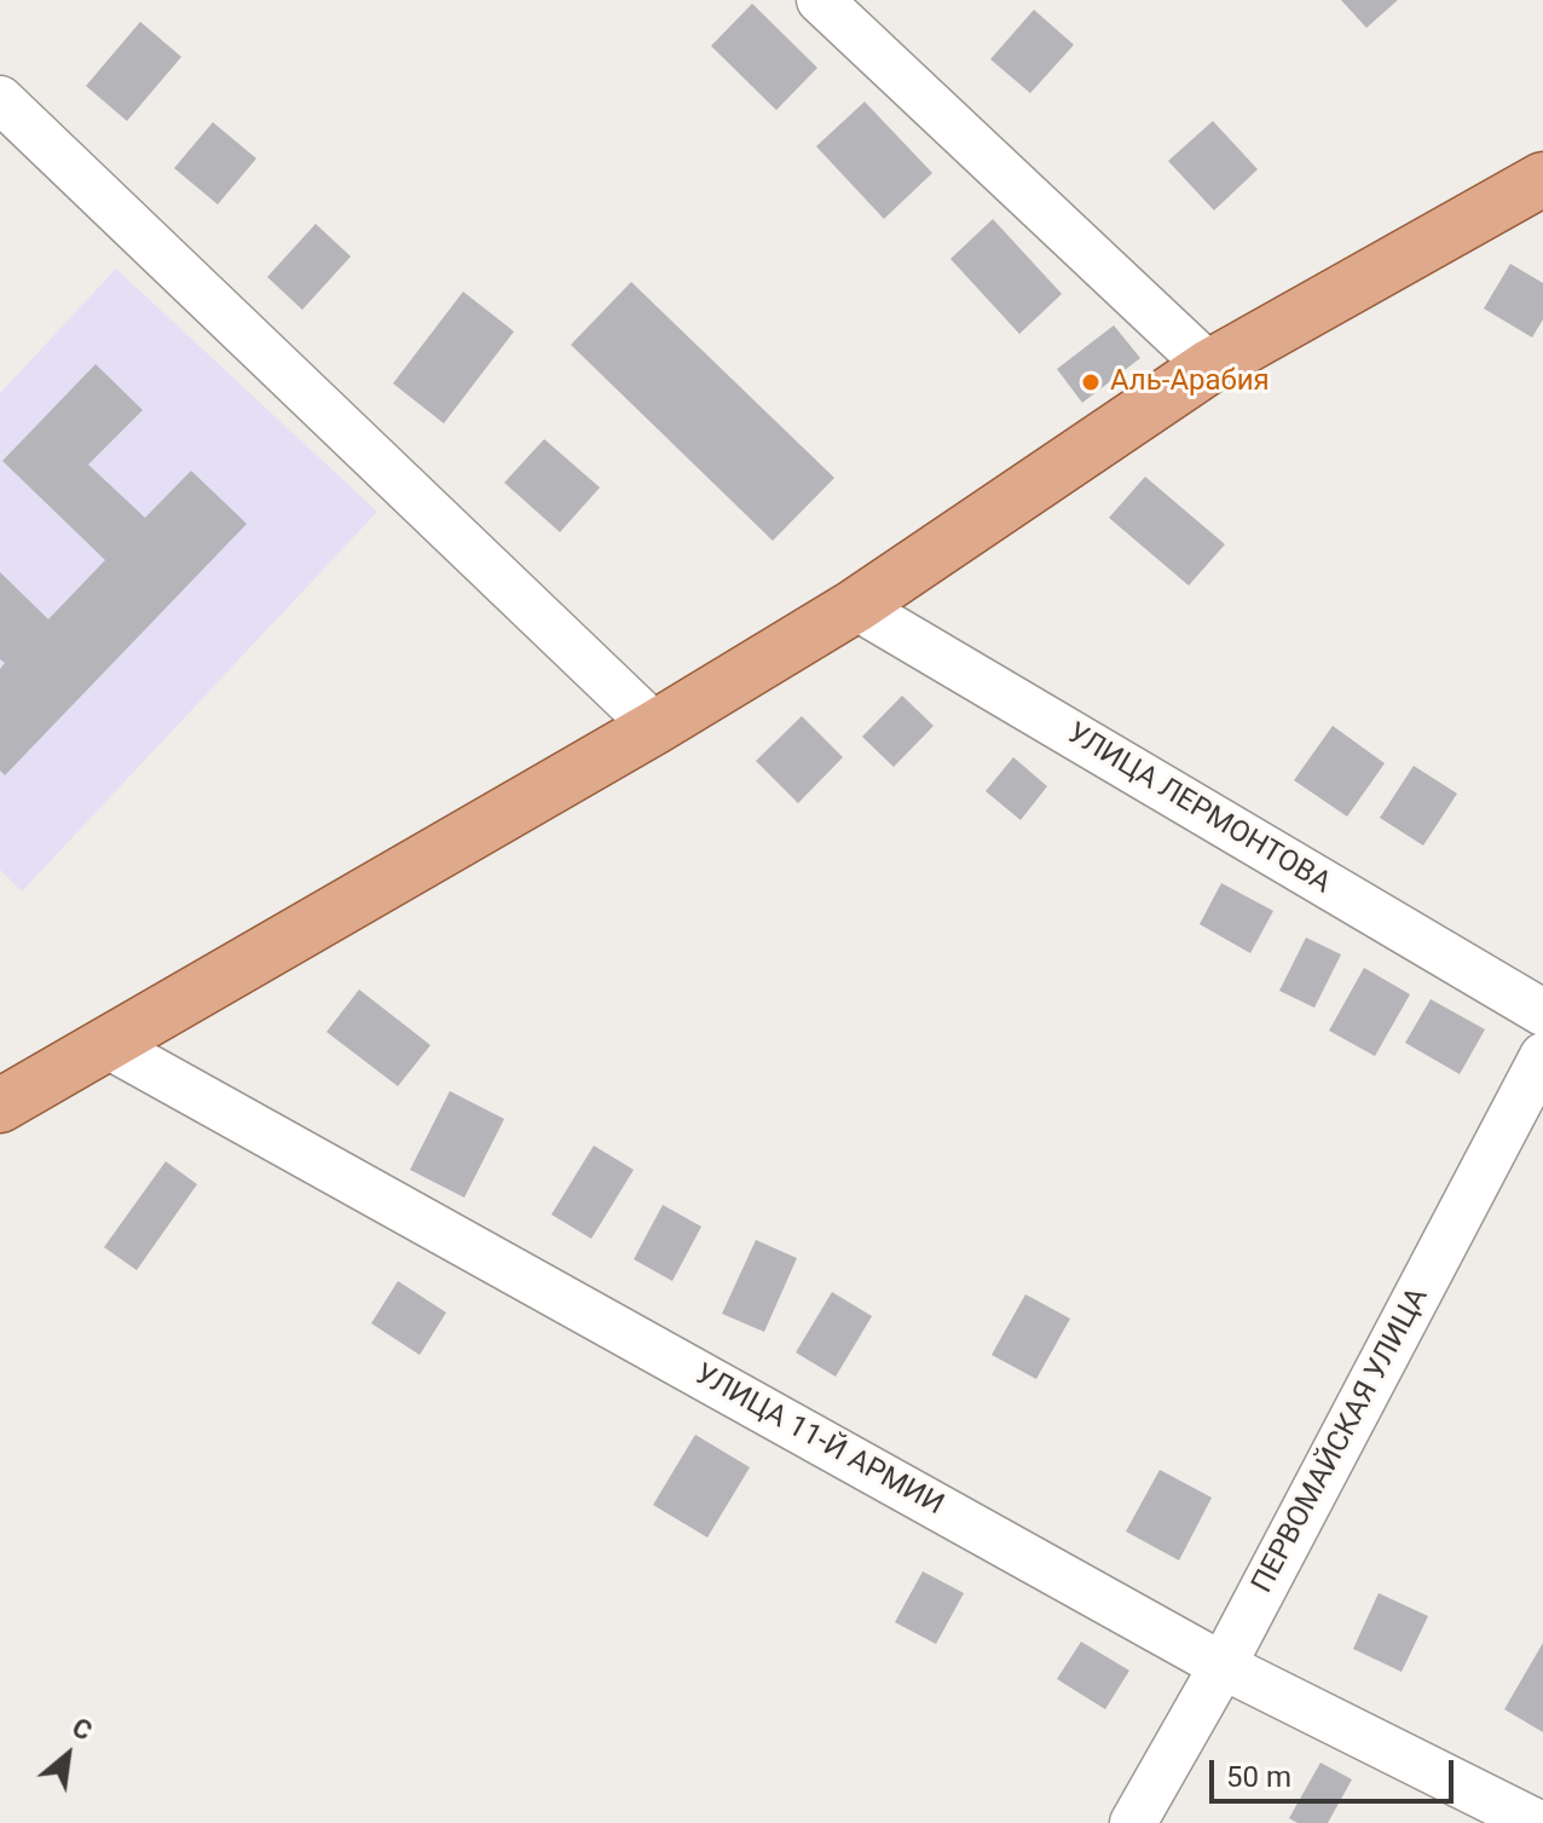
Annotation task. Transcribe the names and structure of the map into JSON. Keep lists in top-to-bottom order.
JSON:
{
  "streets": {
    "street": ["УЛИЦА ЛЕРМОНТОВА", "УЛИЦА 11-Й АРМИИ", "ПЕРВОМАЙСКАЯ УЛИЦА"]
  },
  "crossings": [
    ["УЛИЦА 11-Й АРМИИ", "ПЕРВОМАЙСКАЯ УЛИЦА"]
  ],
  "places": ["Аль-Арабия"],
  "scale_bar": "50 m",
  "north": "top right"
}
